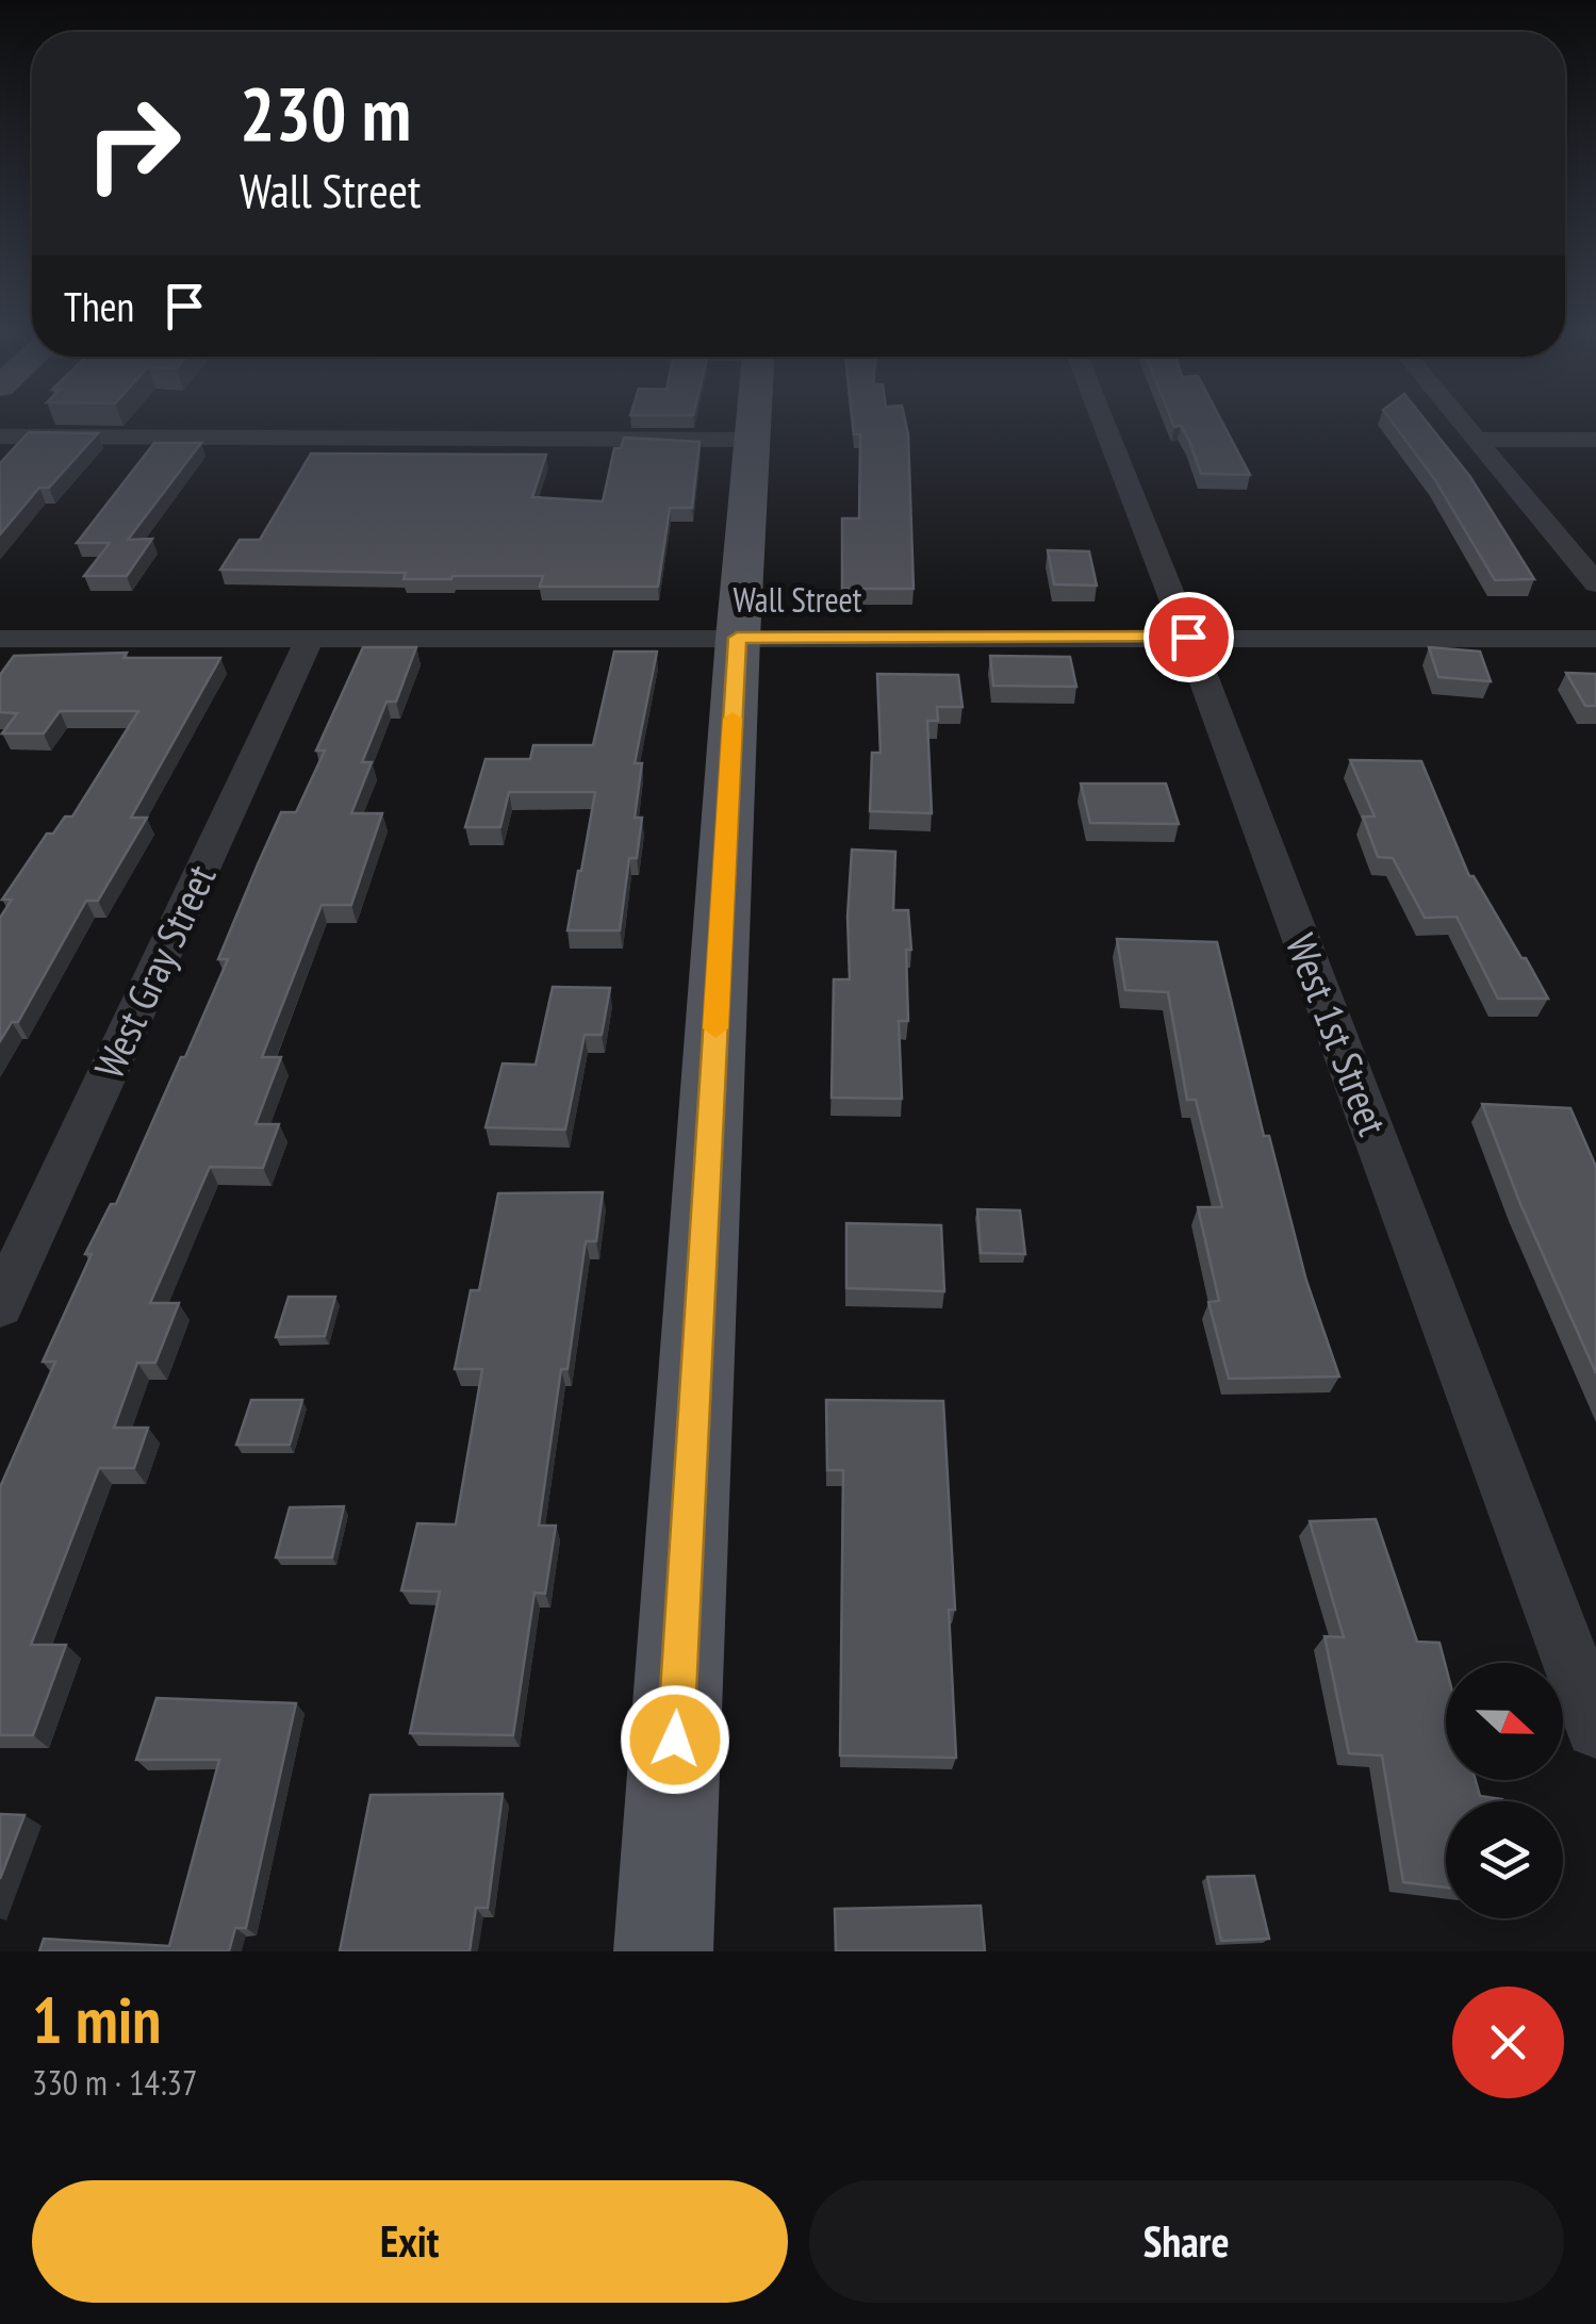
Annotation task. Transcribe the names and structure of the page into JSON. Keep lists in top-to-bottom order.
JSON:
{
  "streets": {
    "street": ["Wall Street", "West Gray Street", "West 1st Street"]
  },
  "crossings": [
    ["Wall Street", "West Gray Street"],
    ["Wall Street", "West 1st Street"]
  ],
  "north": "right",
  "page": {
    "turn": ["230 m", "Wall Street"],
    "then": "Then",
    "heading": ["1 min", "330 m · 14:37"],
    "buttons": ["Exit", "Share"]
  }
}
